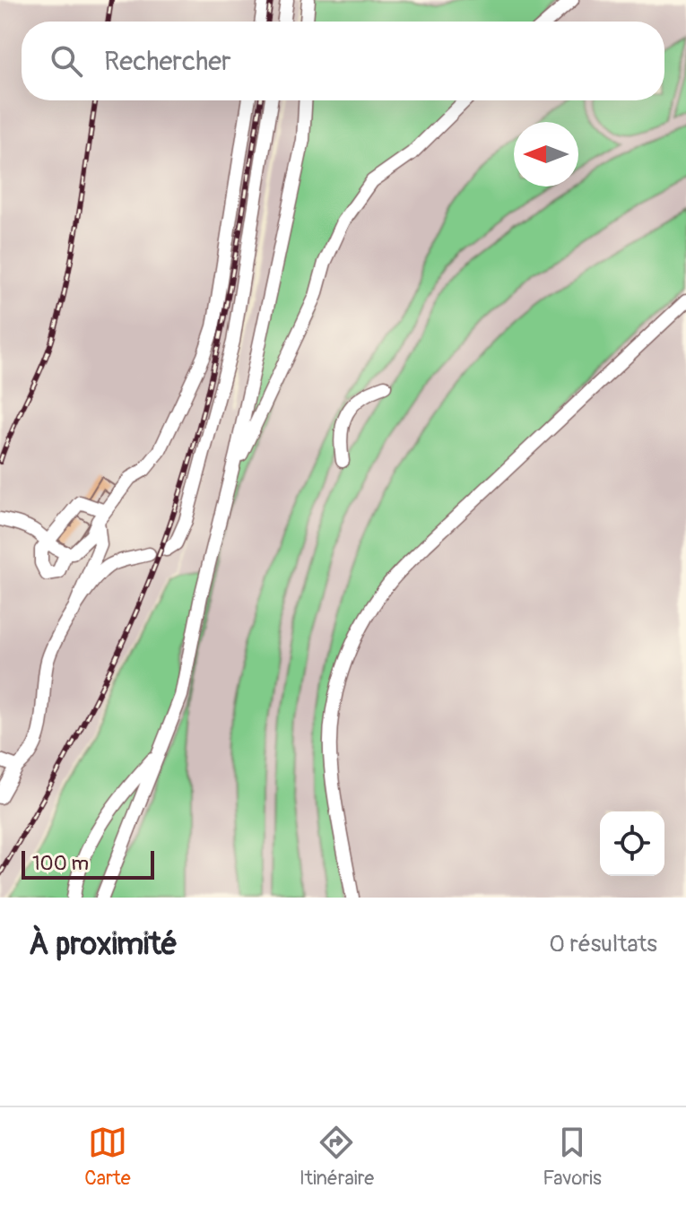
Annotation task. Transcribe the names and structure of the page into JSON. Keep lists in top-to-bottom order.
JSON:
{
  "scale_bar": "100 m",
  "north": "left",
  "page": {
    "search": "Rechercher",
    "scale": "100 m",
    "heading": ["À proximité", "0 résultats"],
    "nav": ["Carte", "Itinéraire", "Favoris"]
  }
}
